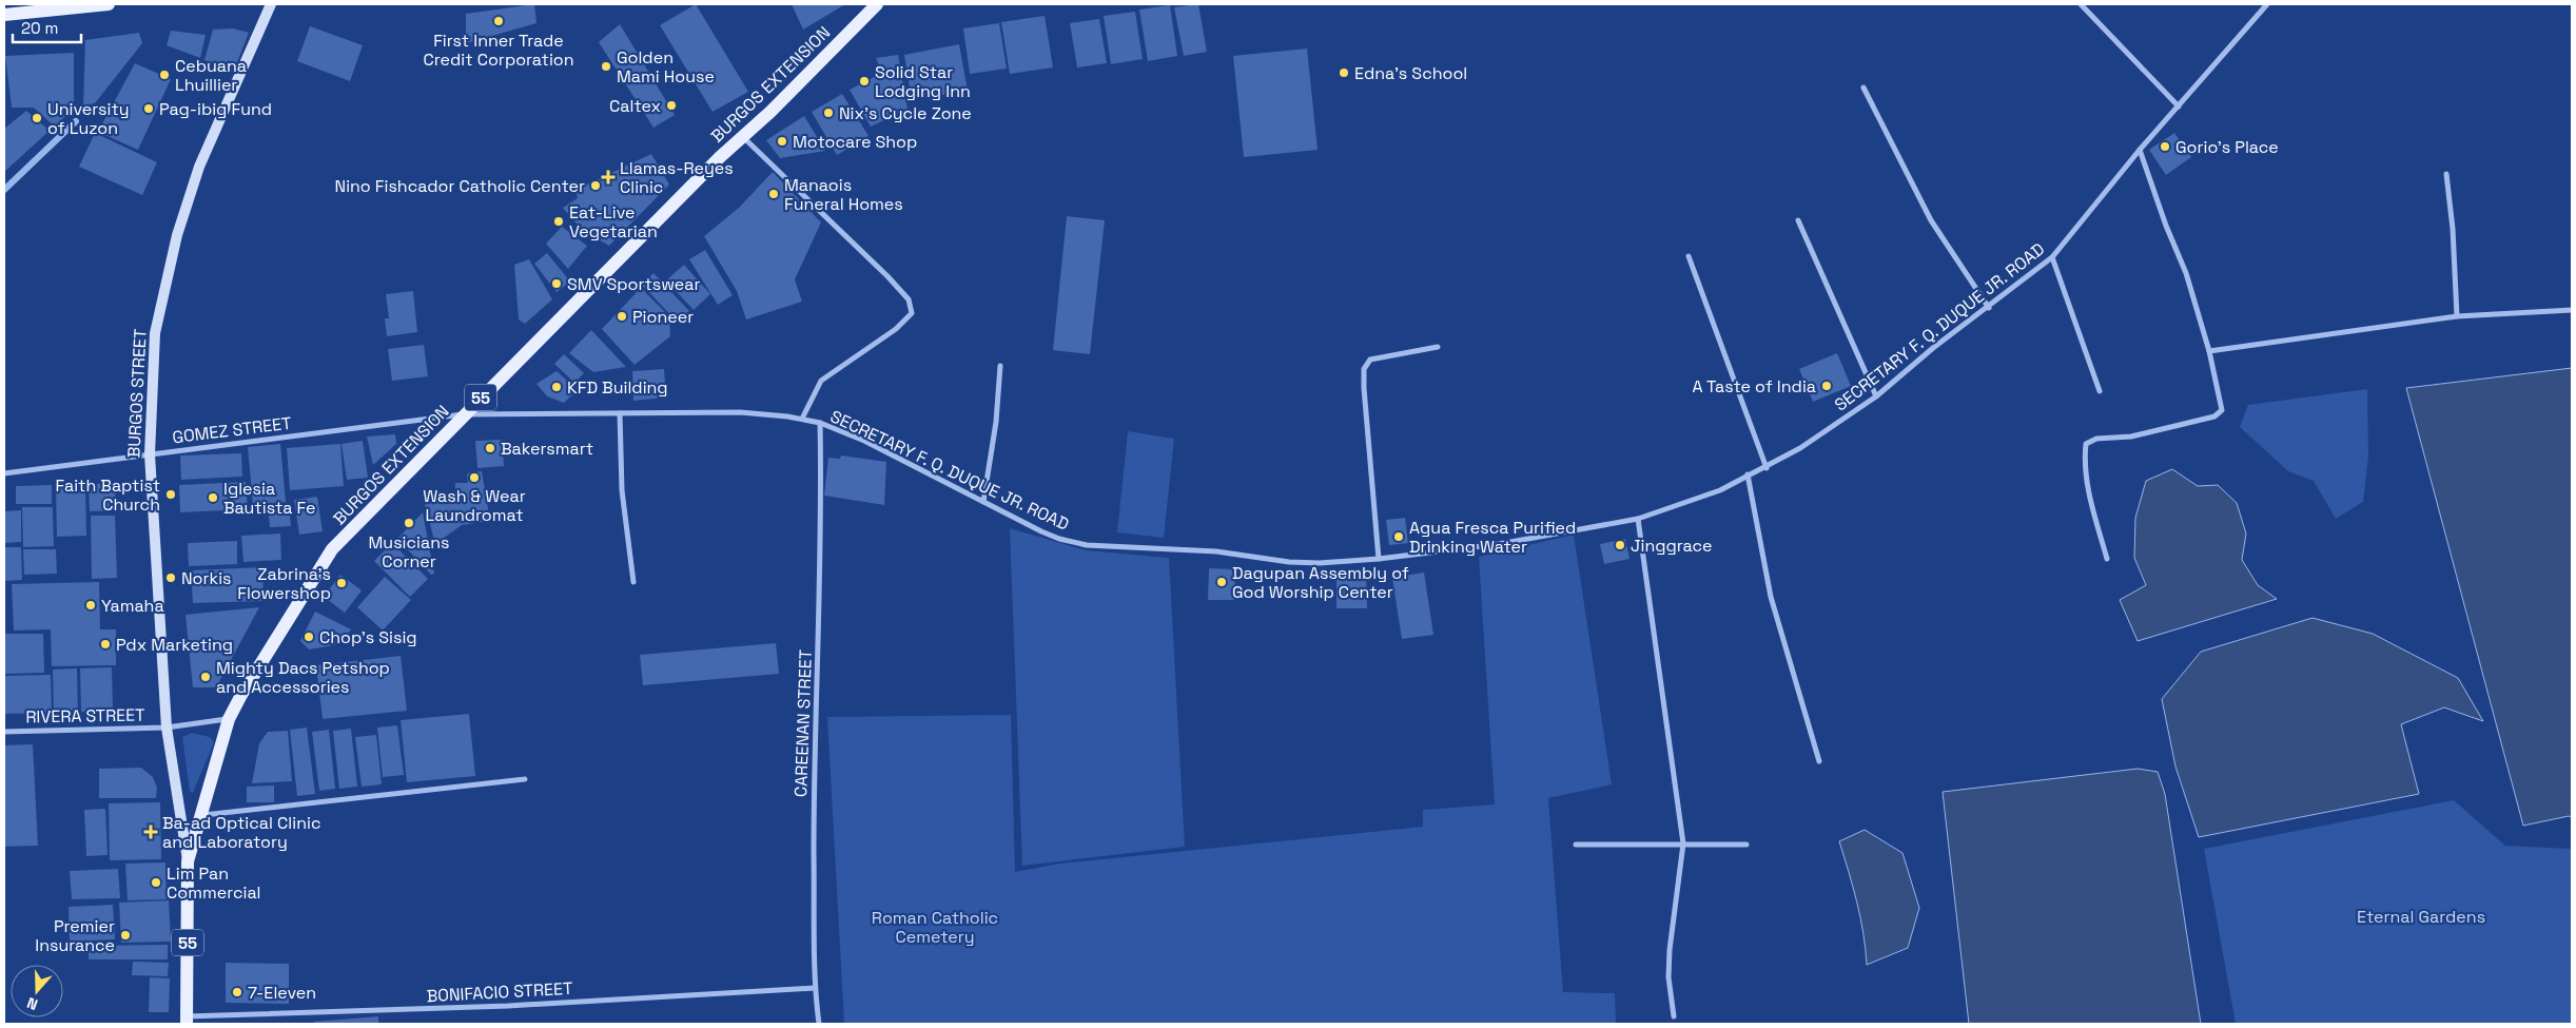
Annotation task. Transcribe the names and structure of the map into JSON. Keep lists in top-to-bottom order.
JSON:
{
  "streets": {
    "main road": ["BURGOS EXTENSION", "BURGOS STREET", "55"],
    "street": [
      "SECRETARY F. Q. DUQUE JR. ROAD",
      "GOMEZ STREET",
      "RIVERA STREET",
      "CAREENAN STREET",
      "BONIFACIO STREET"
    ]
  },
  "crossings": [
    ["BURGOS EXTENSION", "SECRETARY F. Q. DUQUE JR. ROAD"],
    ["BURGOS EXTENSION", "BURGOS STREET"],
    ["BURGOS EXTENSION", "GOMEZ STREET"],
    ["BURGOS EXTENSION", "RIVERA STREET"],
    ["SECRETARY F. Q. DUQUE JR. ROAD", "GOMEZ STREET"],
    ["SECRETARY F. Q. DUQUE JR. ROAD", "CAREENAN STREET"],
    ["BURGOS STREET", "GOMEZ STREET"],
    ["BURGOS STREET", "RIVERA STREET"],
    ["BURGOS STREET", "BONIFACIO STREET"],
    ["CAREENAN STREET", "BONIFACIO STREET"]
  ],
  "parks": ["Eternal Gardens", "Roman Catholic Cemetery"],
  "places": {
    "other": [
      "First Inner Trade Credit Corporation",
      "Golden Mami House",
      "Edna's School",
      "Cebuana Lhuillier",
      "Solid Star Lodging Inn",
      "Caltex",
      "Pag-ibig Fund",
      "Nix's Cycle Zone",
      "University of Luzon",
      "Motocare Shop",
      "Gorio's Place",
      "Nino Fishcador Catholic Center",
      "Manaois Funeral Homes",
      "Eat-Live Vegetarian",
      "SMV Sportswear",
      "Pioneer",
      "A Taste of India",
      "KFD Building",
      "Bakersmart",
      "Wash & Wear Laundromat",
      "Faith Baptist Church",
      "Iglesia Bautista Fe",
      "Musicians Corner",
      "Agua Fresca Purified Drinking Water",
      "Jinggrace",
      "Norkis",
      "Dagupan Assembly of God Worship Center",
      "Zabrina's Flowershop",
      "Yamaha",
      "Chop's Sisig",
      "Pdx Marketing",
      "Mighty Dacs Petshop and Accessories",
      "Lim Pan Commercial",
      "Premier Insurance",
      "7-Eleven"
    ],
    "health": ["Llamas-Reyes Clinic", "Ba-ad Optical Clinic and Laboratory"]
  },
  "scale_bar": "20 m",
  "north": "bottom"
}
